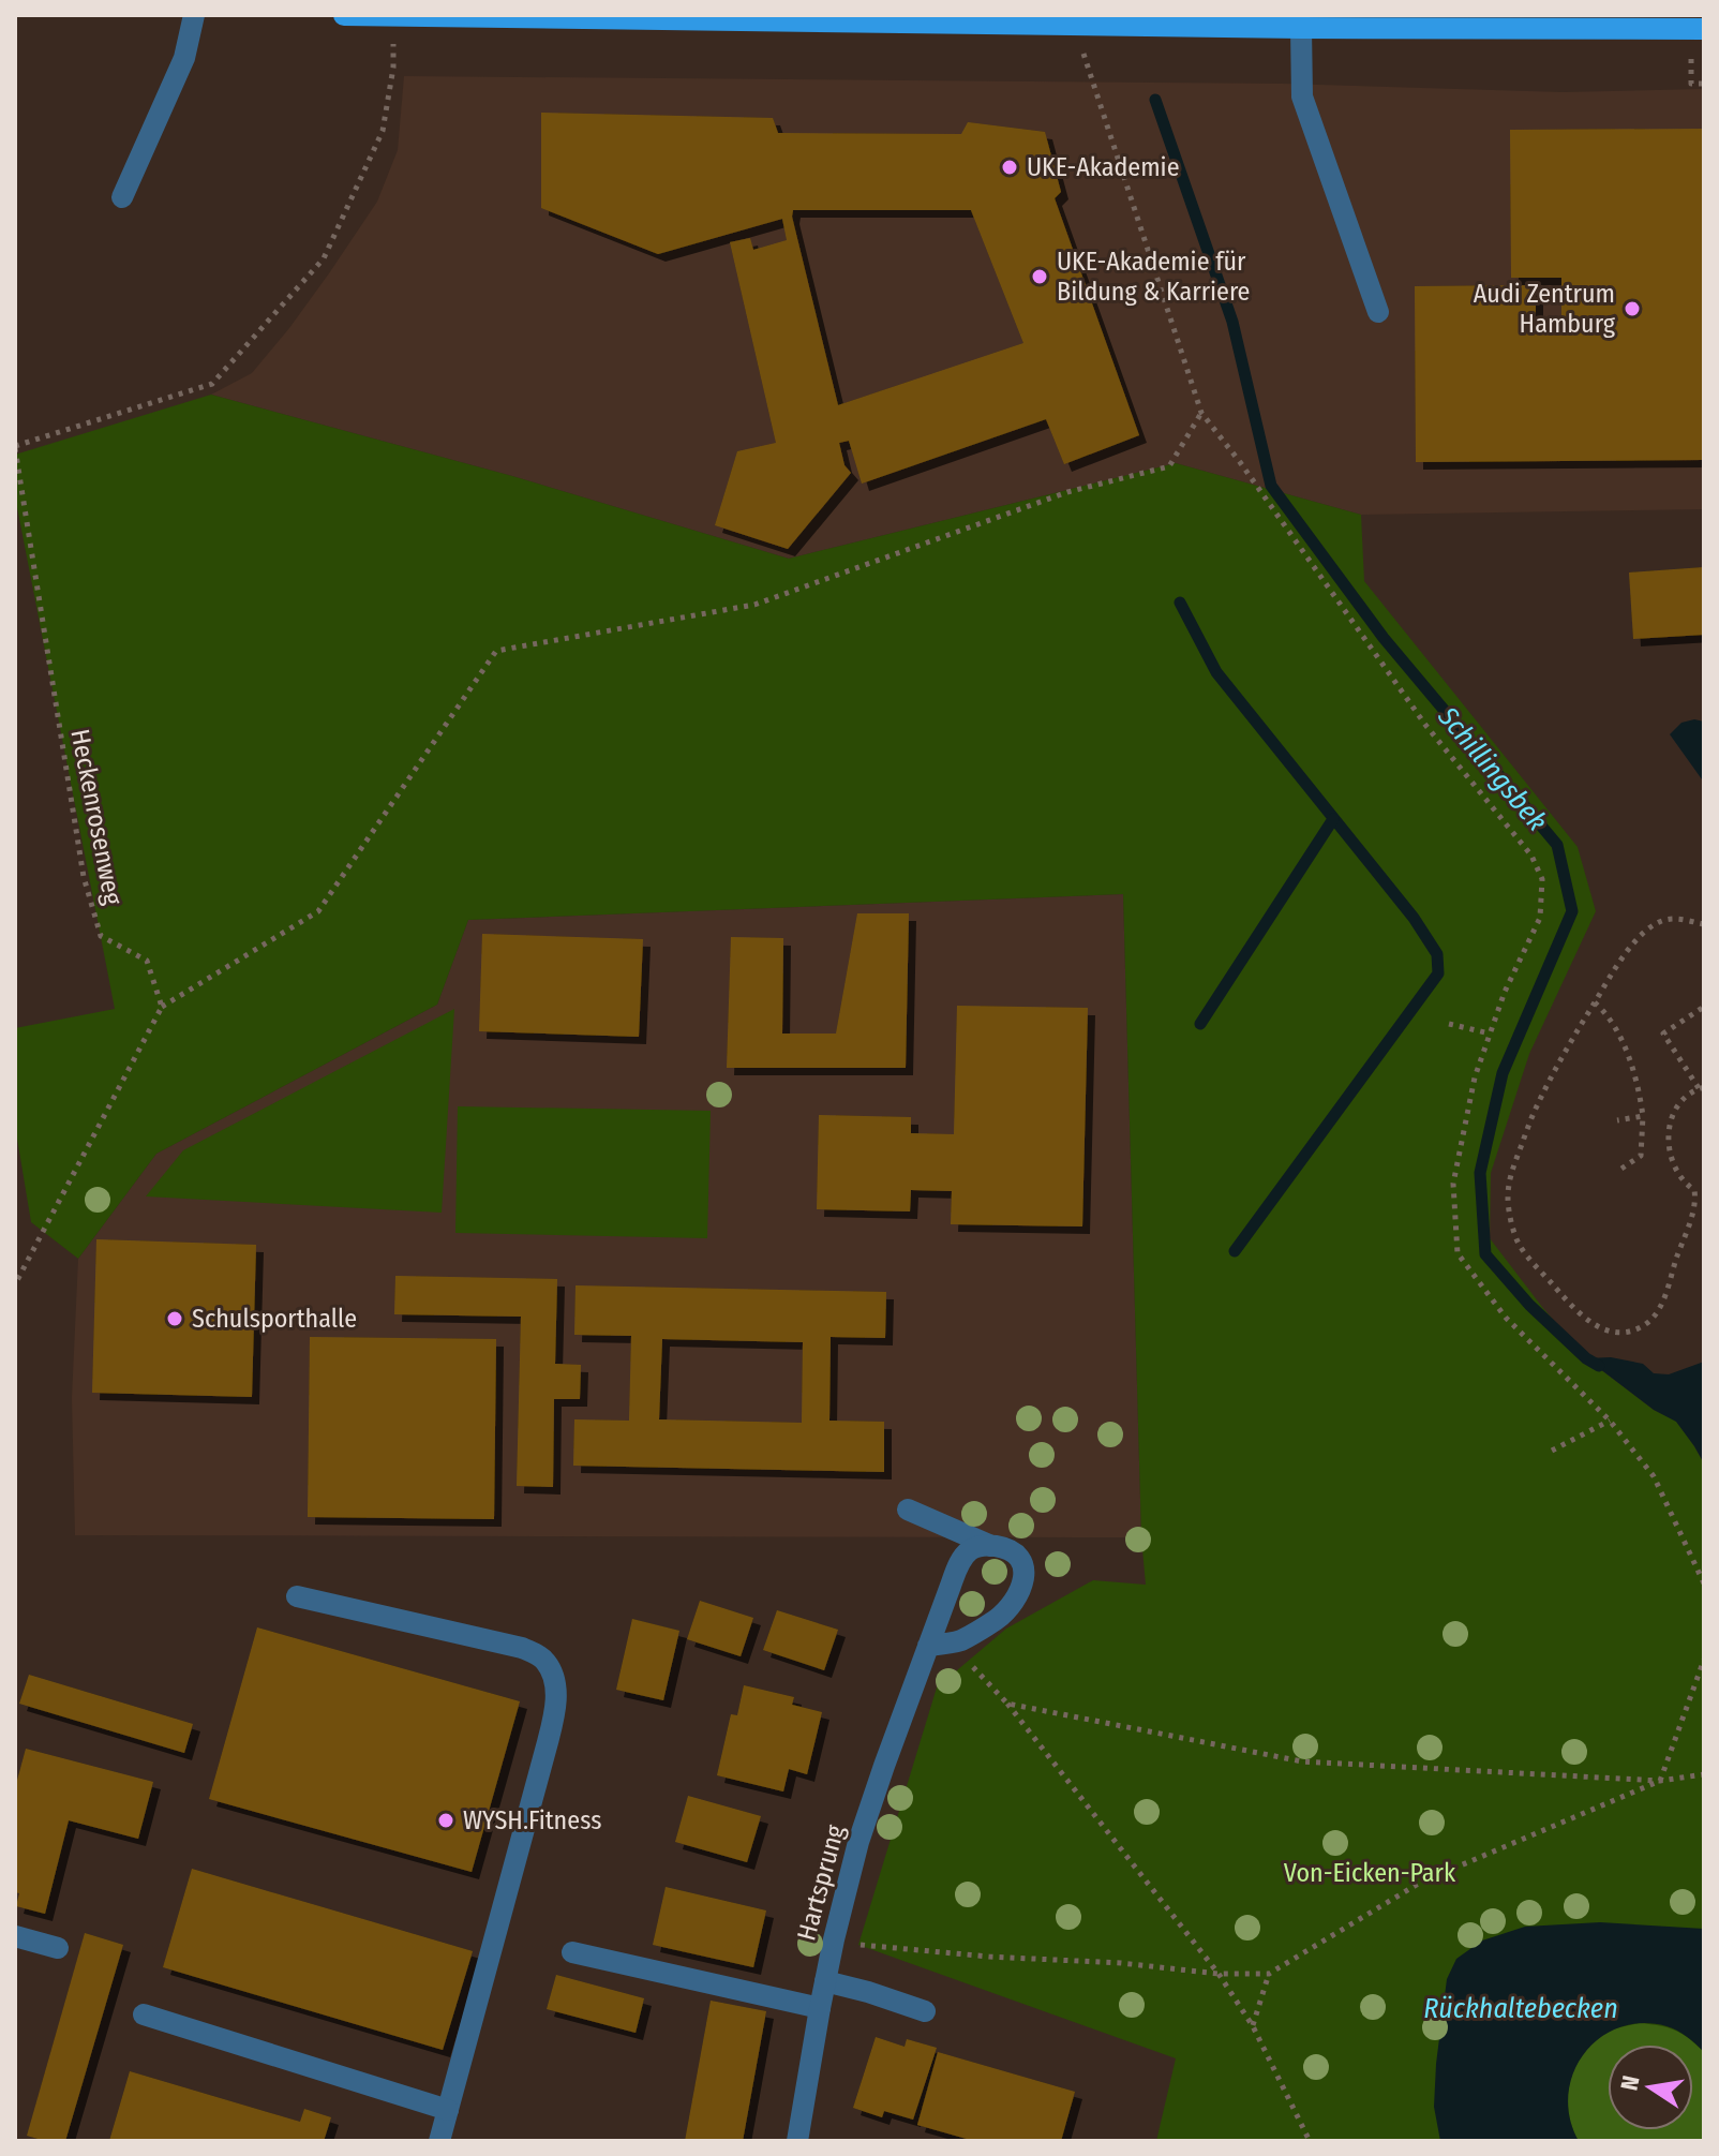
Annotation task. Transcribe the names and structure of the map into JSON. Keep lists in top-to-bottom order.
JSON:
{
  "streets": {
    "street": ["Hartsprung"],
    "path": ["Heckenrosenweg"]
  },
  "water": ["Schillingsbek", "Rückhaltebecken"],
  "parks": ["Von-Eicken-Park"],
  "places": [
    "UKE-Akademie",
    "UKE-Akademie für Bildung & Karriere",
    "Audi Zentrum Hamburg",
    "Schulsporthalle",
    "WYSH.Fitness"
  ],
  "north": "left"
}
